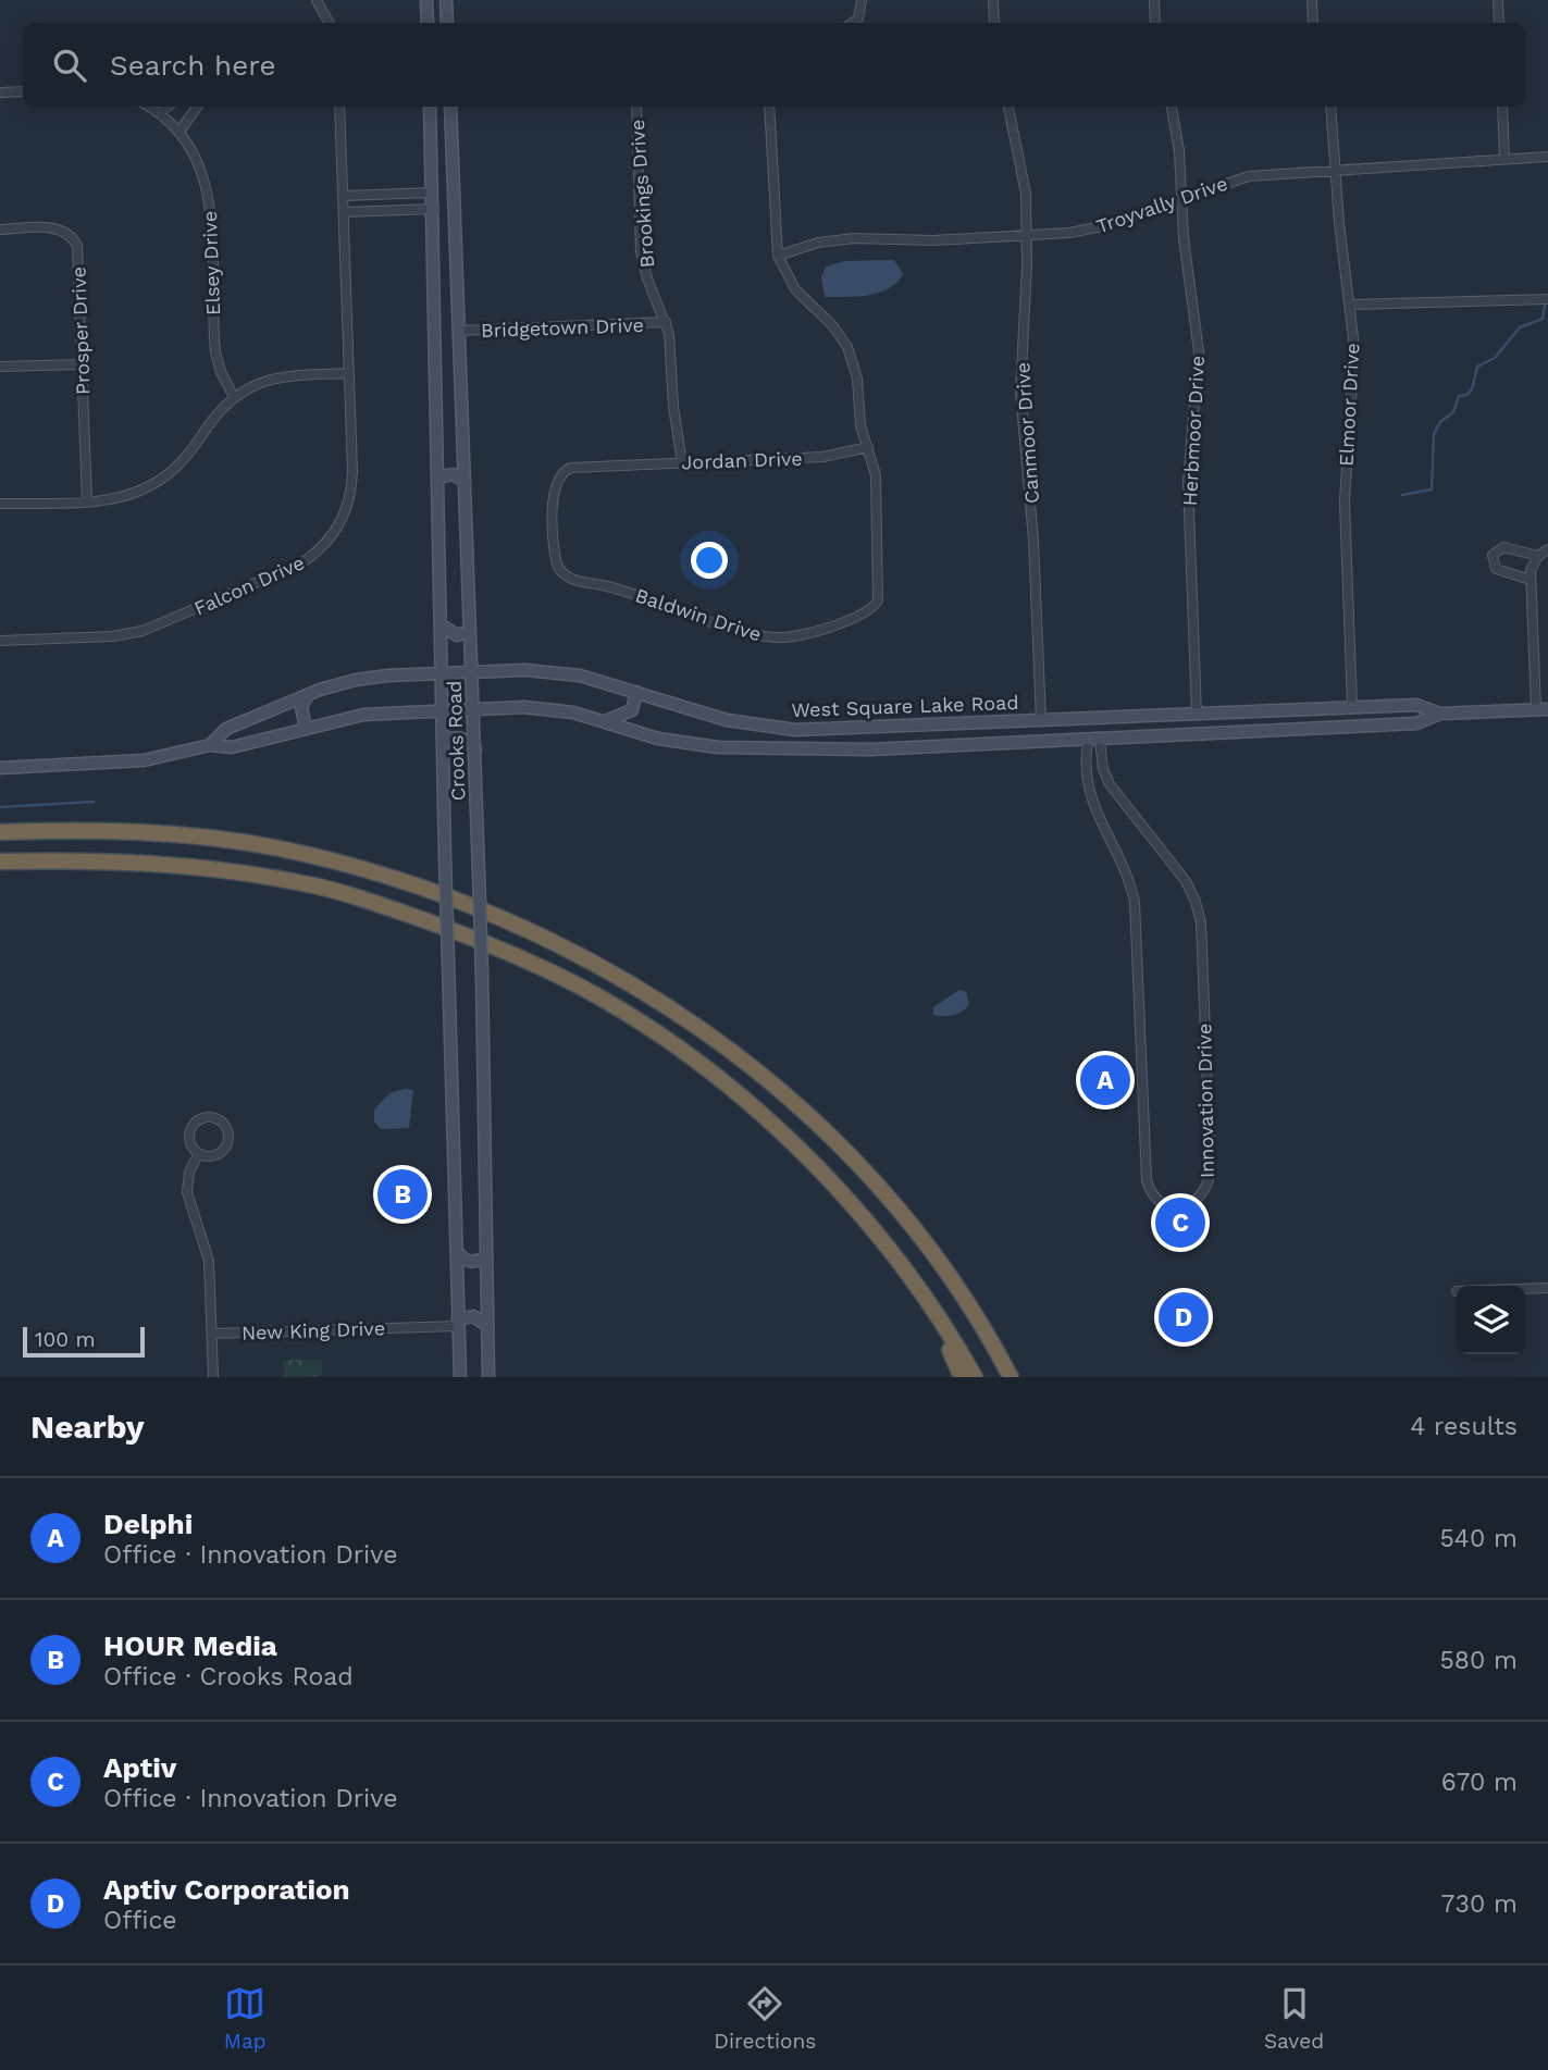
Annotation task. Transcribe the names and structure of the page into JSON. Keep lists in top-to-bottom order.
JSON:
{
  "streets": {
    "main road": ["West Square Lake Road", "Crooks Road"],
    "street": [
      "Brookings Drive",
      "Troyvally Drive",
      "Elsey Drive",
      "Bridgetown Drive",
      "Prosper Drive",
      "Elmoor Drive",
      "Herbmoor Drive",
      "Canmoor Drive",
      "Jordan Drive",
      "Falcon Drive",
      "Baldwin Drive",
      "Innovation Drive",
      "New King Drive"
    ]
  },
  "crossings": [
    ["Brookings Drive", "Bridgetown Drive"],
    ["Brookings Drive", "Jordan Drive"],
    ["Troyvally Drive", "Elmoor Drive"],
    ["Troyvally Drive", "Herbmoor Drive"],
    ["Troyvally Drive", "Canmoor Drive"],
    ["Bridgetown Drive", "Crooks Road"],
    ["Elmoor Drive", "West Square Lake Road"],
    ["Herbmoor Drive", "West Square Lake Road"],
    ["Canmoor Drive", "West Square Lake Road"],
    ["Jordan Drive", "Baldwin Drive"],
    ["West Square Lake Road", "Crooks Road"],
    ["West Square Lake Road", "Innovation Drive"],
    ["Crooks Road", "New King Drive"]
  ],
  "scale_bar": "100 m",
  "page": {
    "search": "Search here",
    "pins": [
      "A",
      "B",
      "C",
      "D"
    ],
    "scale": "100 m",
    "heading": ["Nearby", "4 results"],
    "list": [
      {
        "mark": "A",
        "name": "Delphi",
        "note": "Office · Innovation Drive",
        "value": "540 m"
      },
      {
        "mark": "B",
        "name": "HOUR Media",
        "note": "Office · Crooks Road",
        "value": "580 m"
      },
      {
        "mark": "C",
        "name": "Aptiv",
        "note": "Office · Innovation Drive",
        "value": "670 m"
      },
      {
        "mark": "D",
        "name": "Aptiv Corporation",
        "note": "Office",
        "value": "730 m"
      }
    ],
    "nav": ["Map", "Directions", "Saved"]
  }
}
